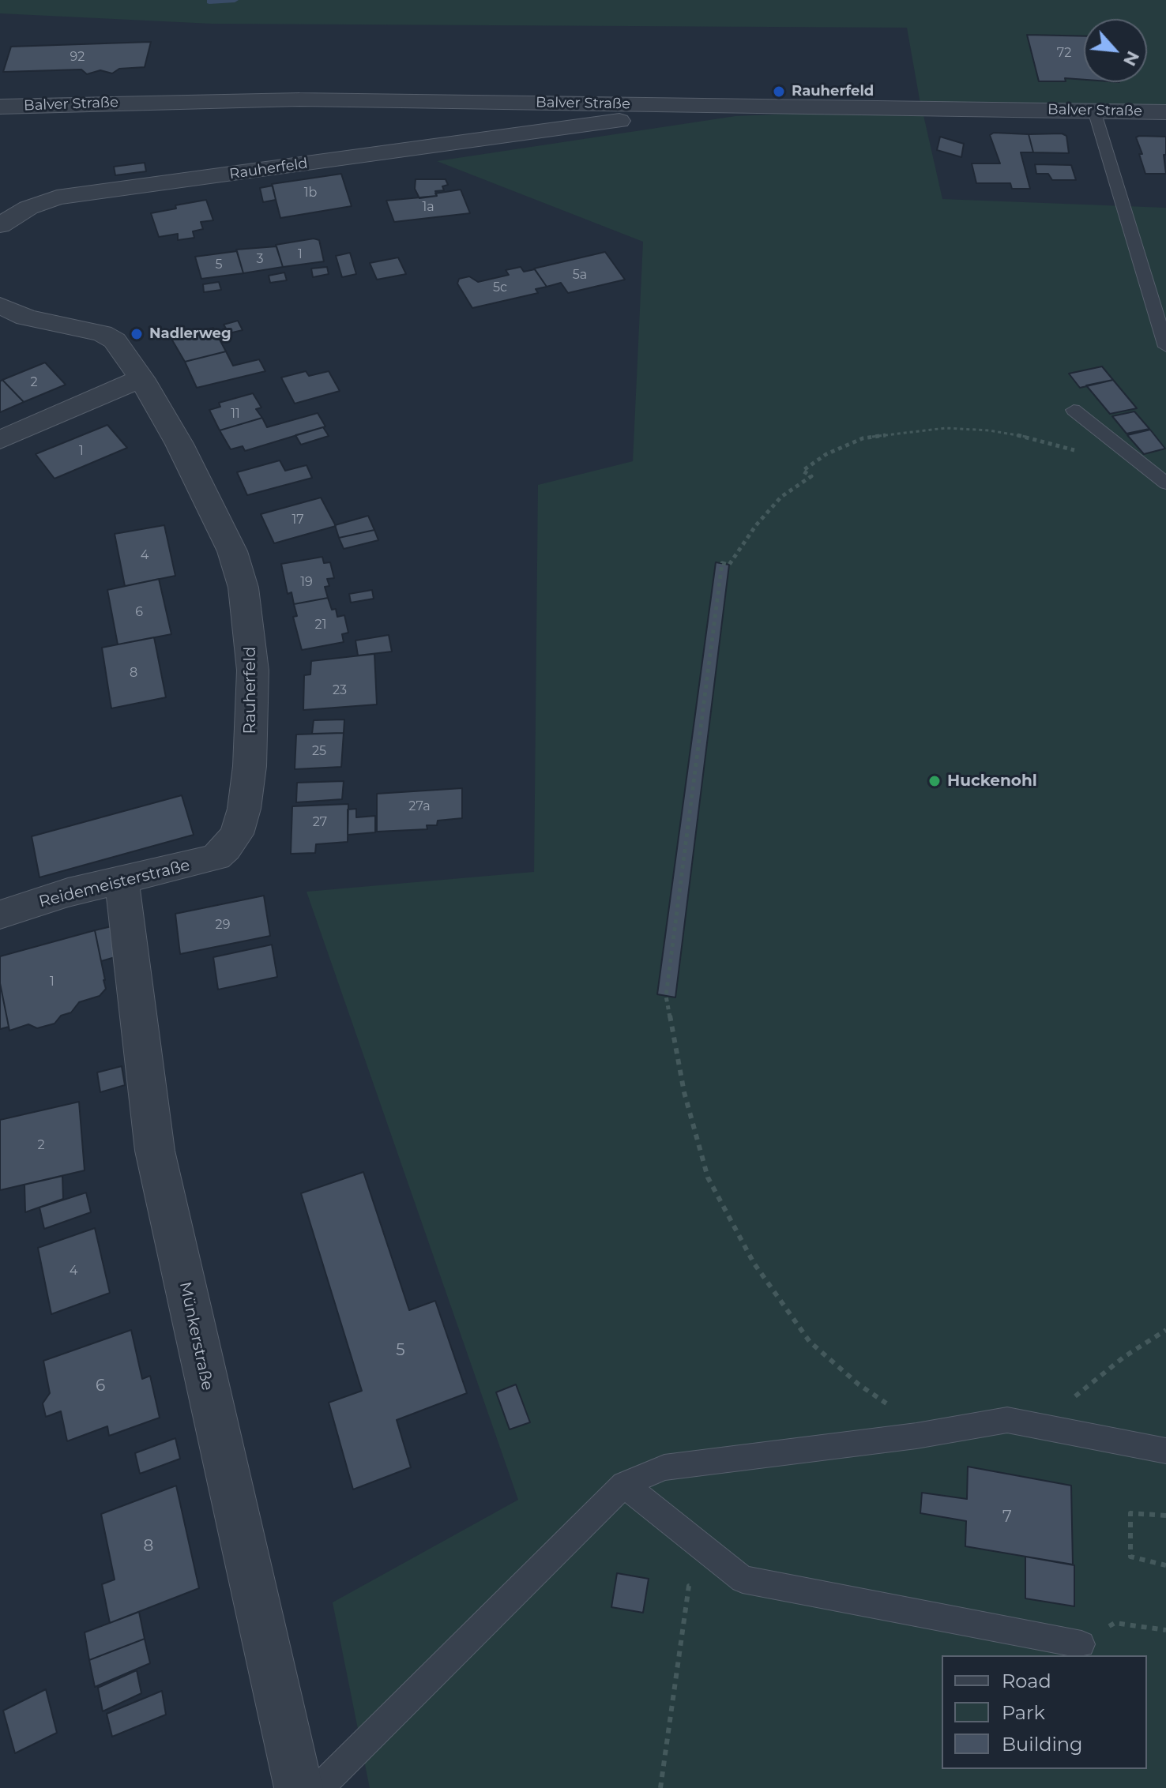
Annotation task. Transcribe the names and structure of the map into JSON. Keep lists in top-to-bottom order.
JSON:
{
  "streets": {
    "street": [
      "Balver Straße",
      "Rauherfeld",
      "Reidemeisterstraße",
      "Münkerstraße"
    ]
  },
  "crossings": [
    ["Balver Straße", "Rauherfeld"],
    ["Rauherfeld", "Reidemeisterstraße"],
    ["Reidemeisterstraße", "Münkerstraße"]
  ],
  "places": ["Rauherfeld", "Nadlerweg", "Huckenohl"],
  "house_numbers": [
    "72",
    "92",
    "1b",
    "1a",
    "1",
    "3",
    "5",
    "5a",
    "5c",
    "2",
    "11",
    "1",
    "17",
    "4",
    "19",
    "6",
    "21",
    "8",
    "23",
    "25",
    "27a",
    "27",
    "29",
    "1",
    "2",
    "4",
    "5",
    "6",
    "7",
    "8"
  ],
  "legend": ["Road", "Park", "Building"],
  "north": "bottom right"
}
